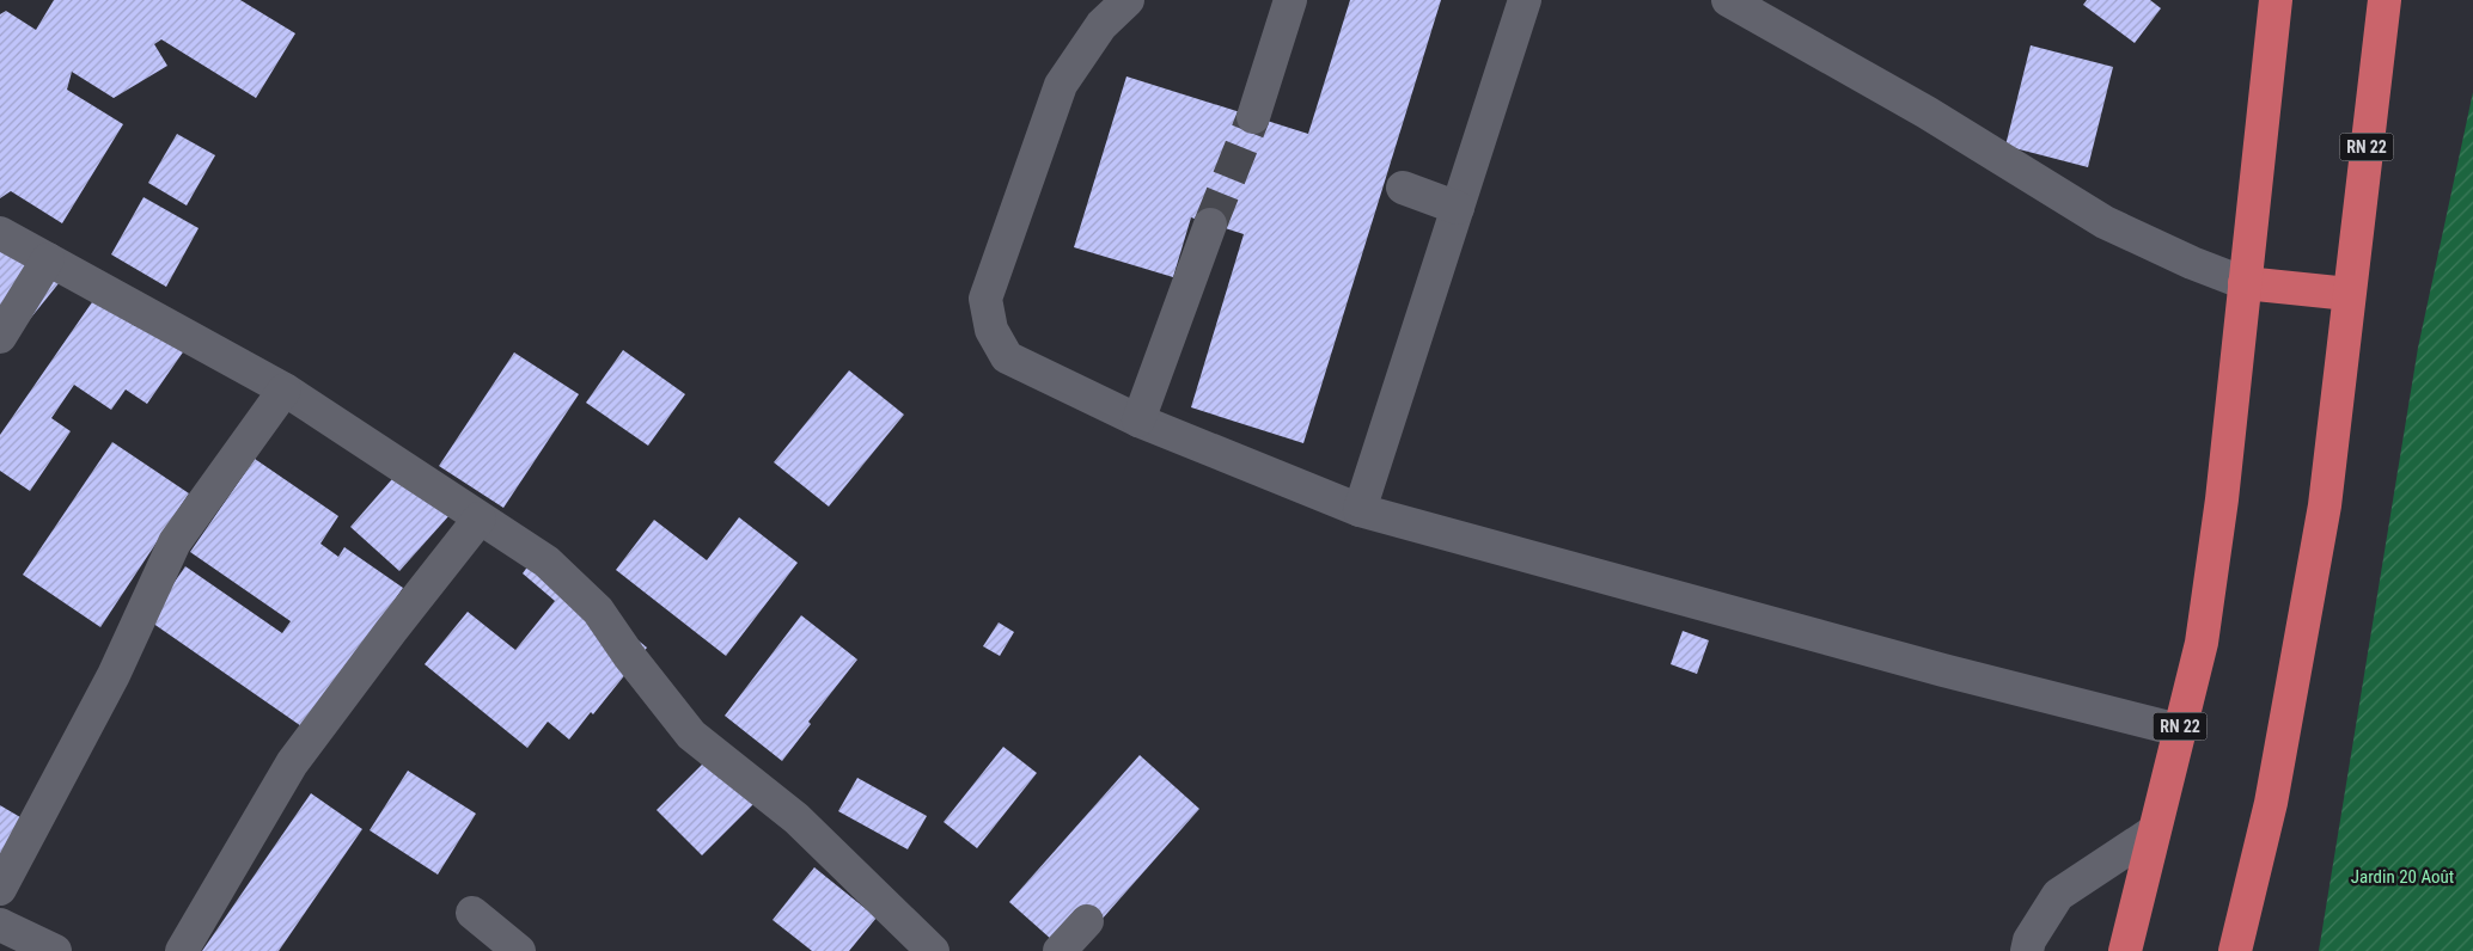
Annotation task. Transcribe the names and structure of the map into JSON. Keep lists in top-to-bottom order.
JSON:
{
  "streets": {
    "highway": ["RN 22"]
  },
  "parks": ["Jardin 20 Août"]
}
